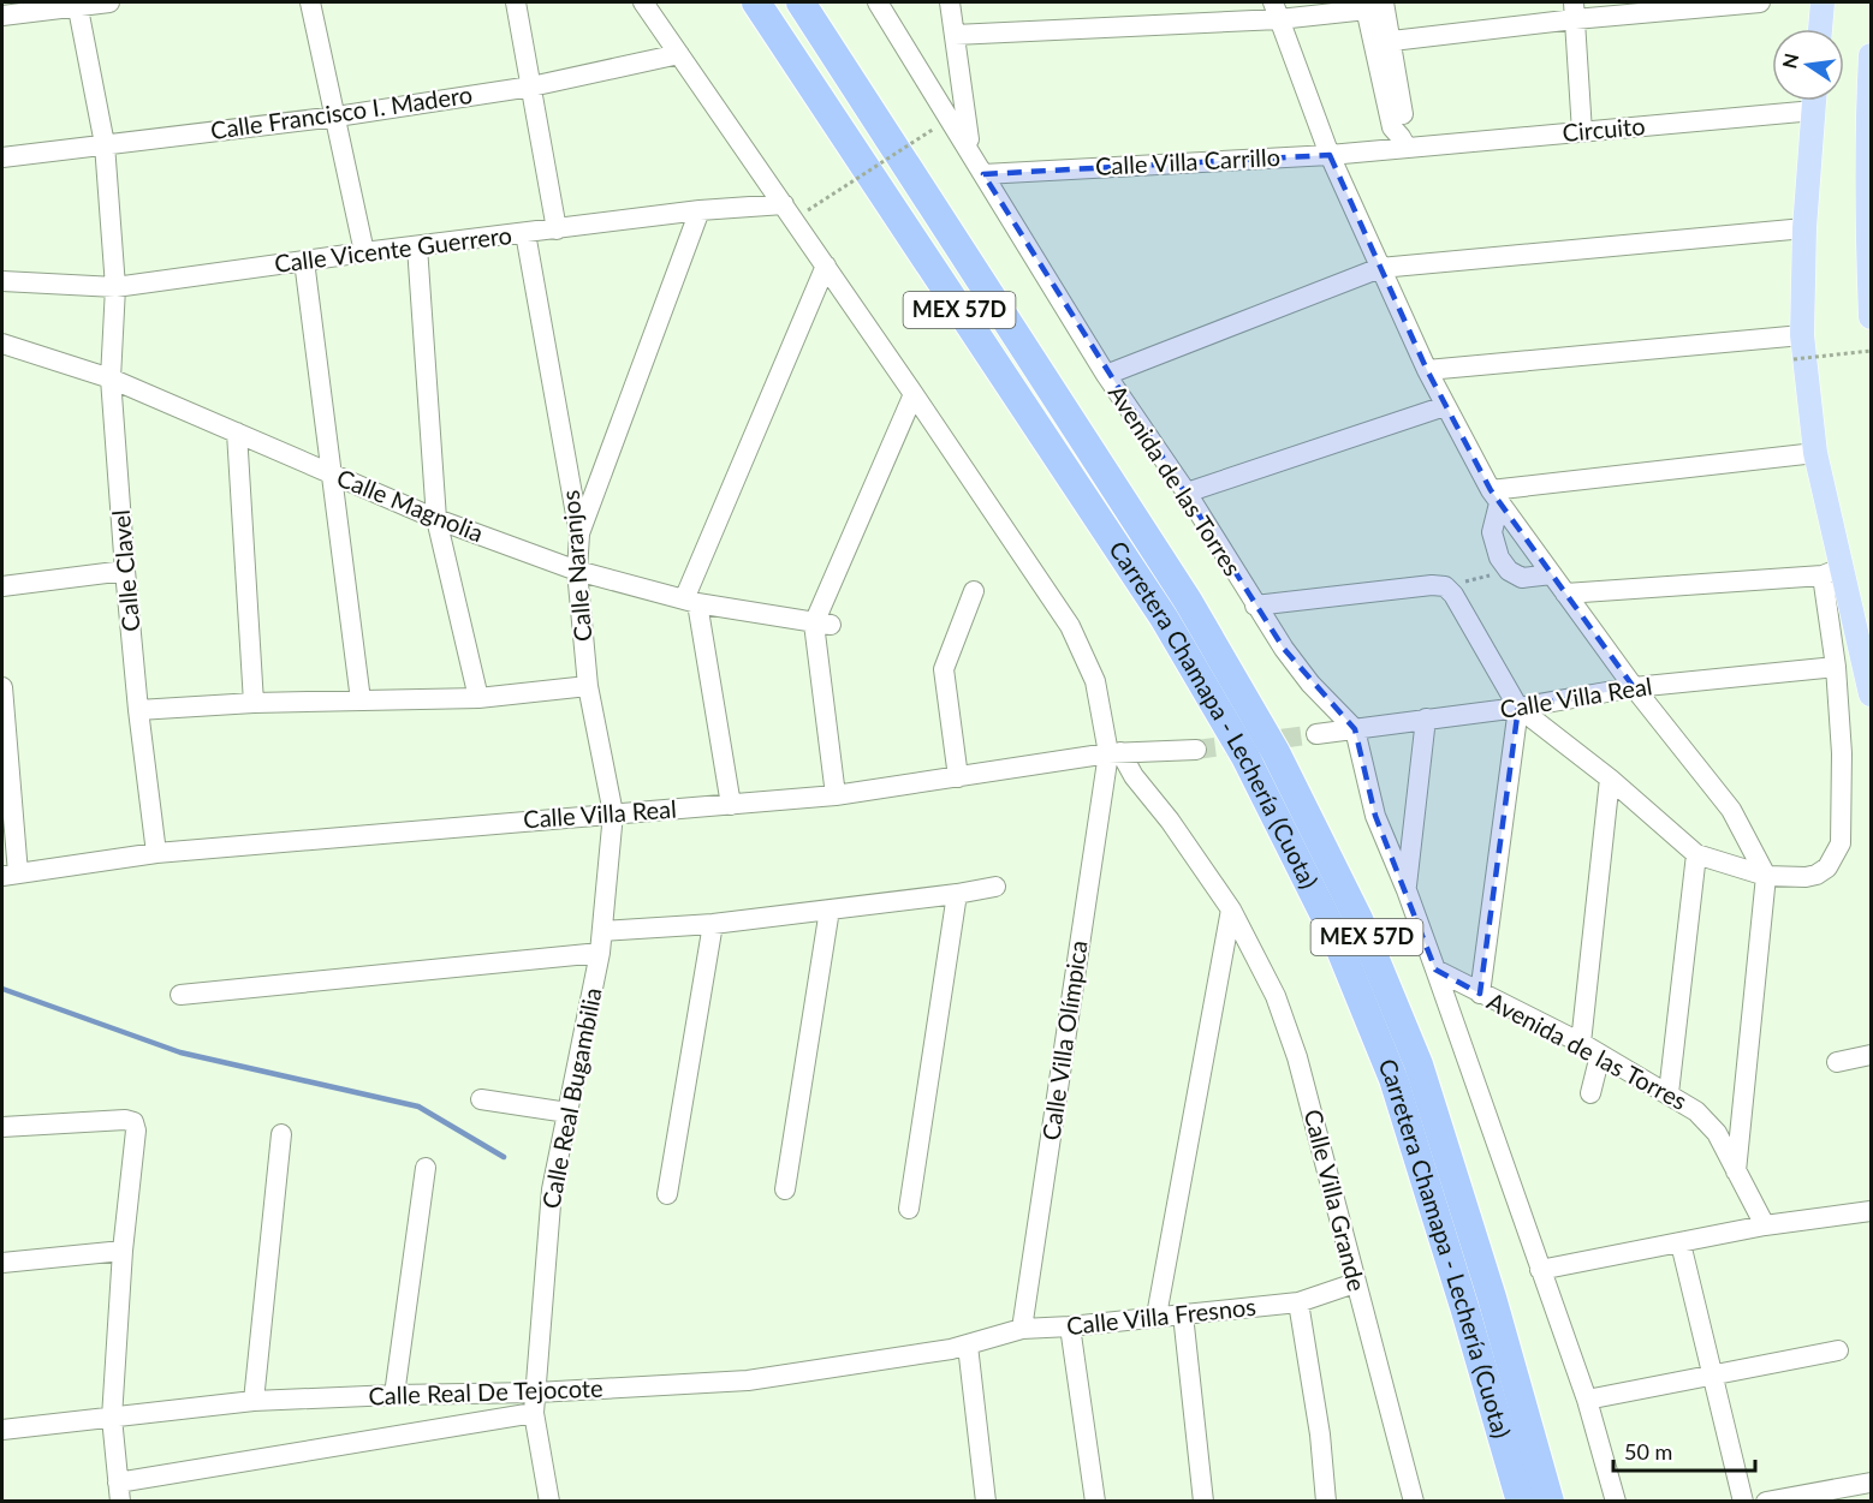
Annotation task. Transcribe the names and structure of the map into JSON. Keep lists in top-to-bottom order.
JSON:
{
  "streets": {
    "highway": ["MEX 57D", "Carretera Chamapa - Lechería (Cuota)"],
    "street": [
      "Calle Francisco I. Madero",
      "Circuito",
      "Calle Villa Carrillo",
      "Calle Vicente Guerrero",
      "Avenida de las Torres",
      "Calle Magnolia",
      "Calle Naranjos",
      "Calle Clavel",
      "Calle Villa Real",
      "Calle Villa Olímpica",
      "Calle Real Bugambilia",
      "Calle Villa Grande",
      "Calle Villa Fresnos",
      "Calle Real De Tejocote"
    ]
  },
  "crossings": [
    ["Calle Francisco I. Madero", "Calle Clavel"],
    ["Circuito", "Calle Villa Carrillo"],
    ["Calle Villa Carrillo", "Avenida de las Torres"],
    ["Calle Vicente Guerrero", "Calle Naranjos"],
    ["Calle Vicente Guerrero", "Calle Clavel"],
    ["Avenida de las Torres", "Calle Villa Real"],
    ["Calle Magnolia", "Calle Naranjos"],
    ["Calle Magnolia", "Calle Clavel"],
    ["Calle Naranjos", "Calle Villa Real"],
    ["Calle Naranjos", "Calle Real Bugambilia"],
    ["Calle Clavel", "Calle Villa Real"],
    ["Calle Villa Real", "Calle Villa Olímpica"],
    ["Calle Villa Real", "Calle Villa Grande"],
    ["Calle Villa Olímpica", "Calle Villa Grande"],
    ["Calle Villa Olímpica", "Calle Villa Fresnos"],
    ["Calle Real Bugambilia", "Calle Real De Tejocote"],
    ["Calle Villa Grande", "Calle Villa Fresnos"],
    ["Calle Villa Fresnos", "Calle Real De Tejocote"]
  ],
  "scale_bar": "50 m",
  "north": "left"
}
